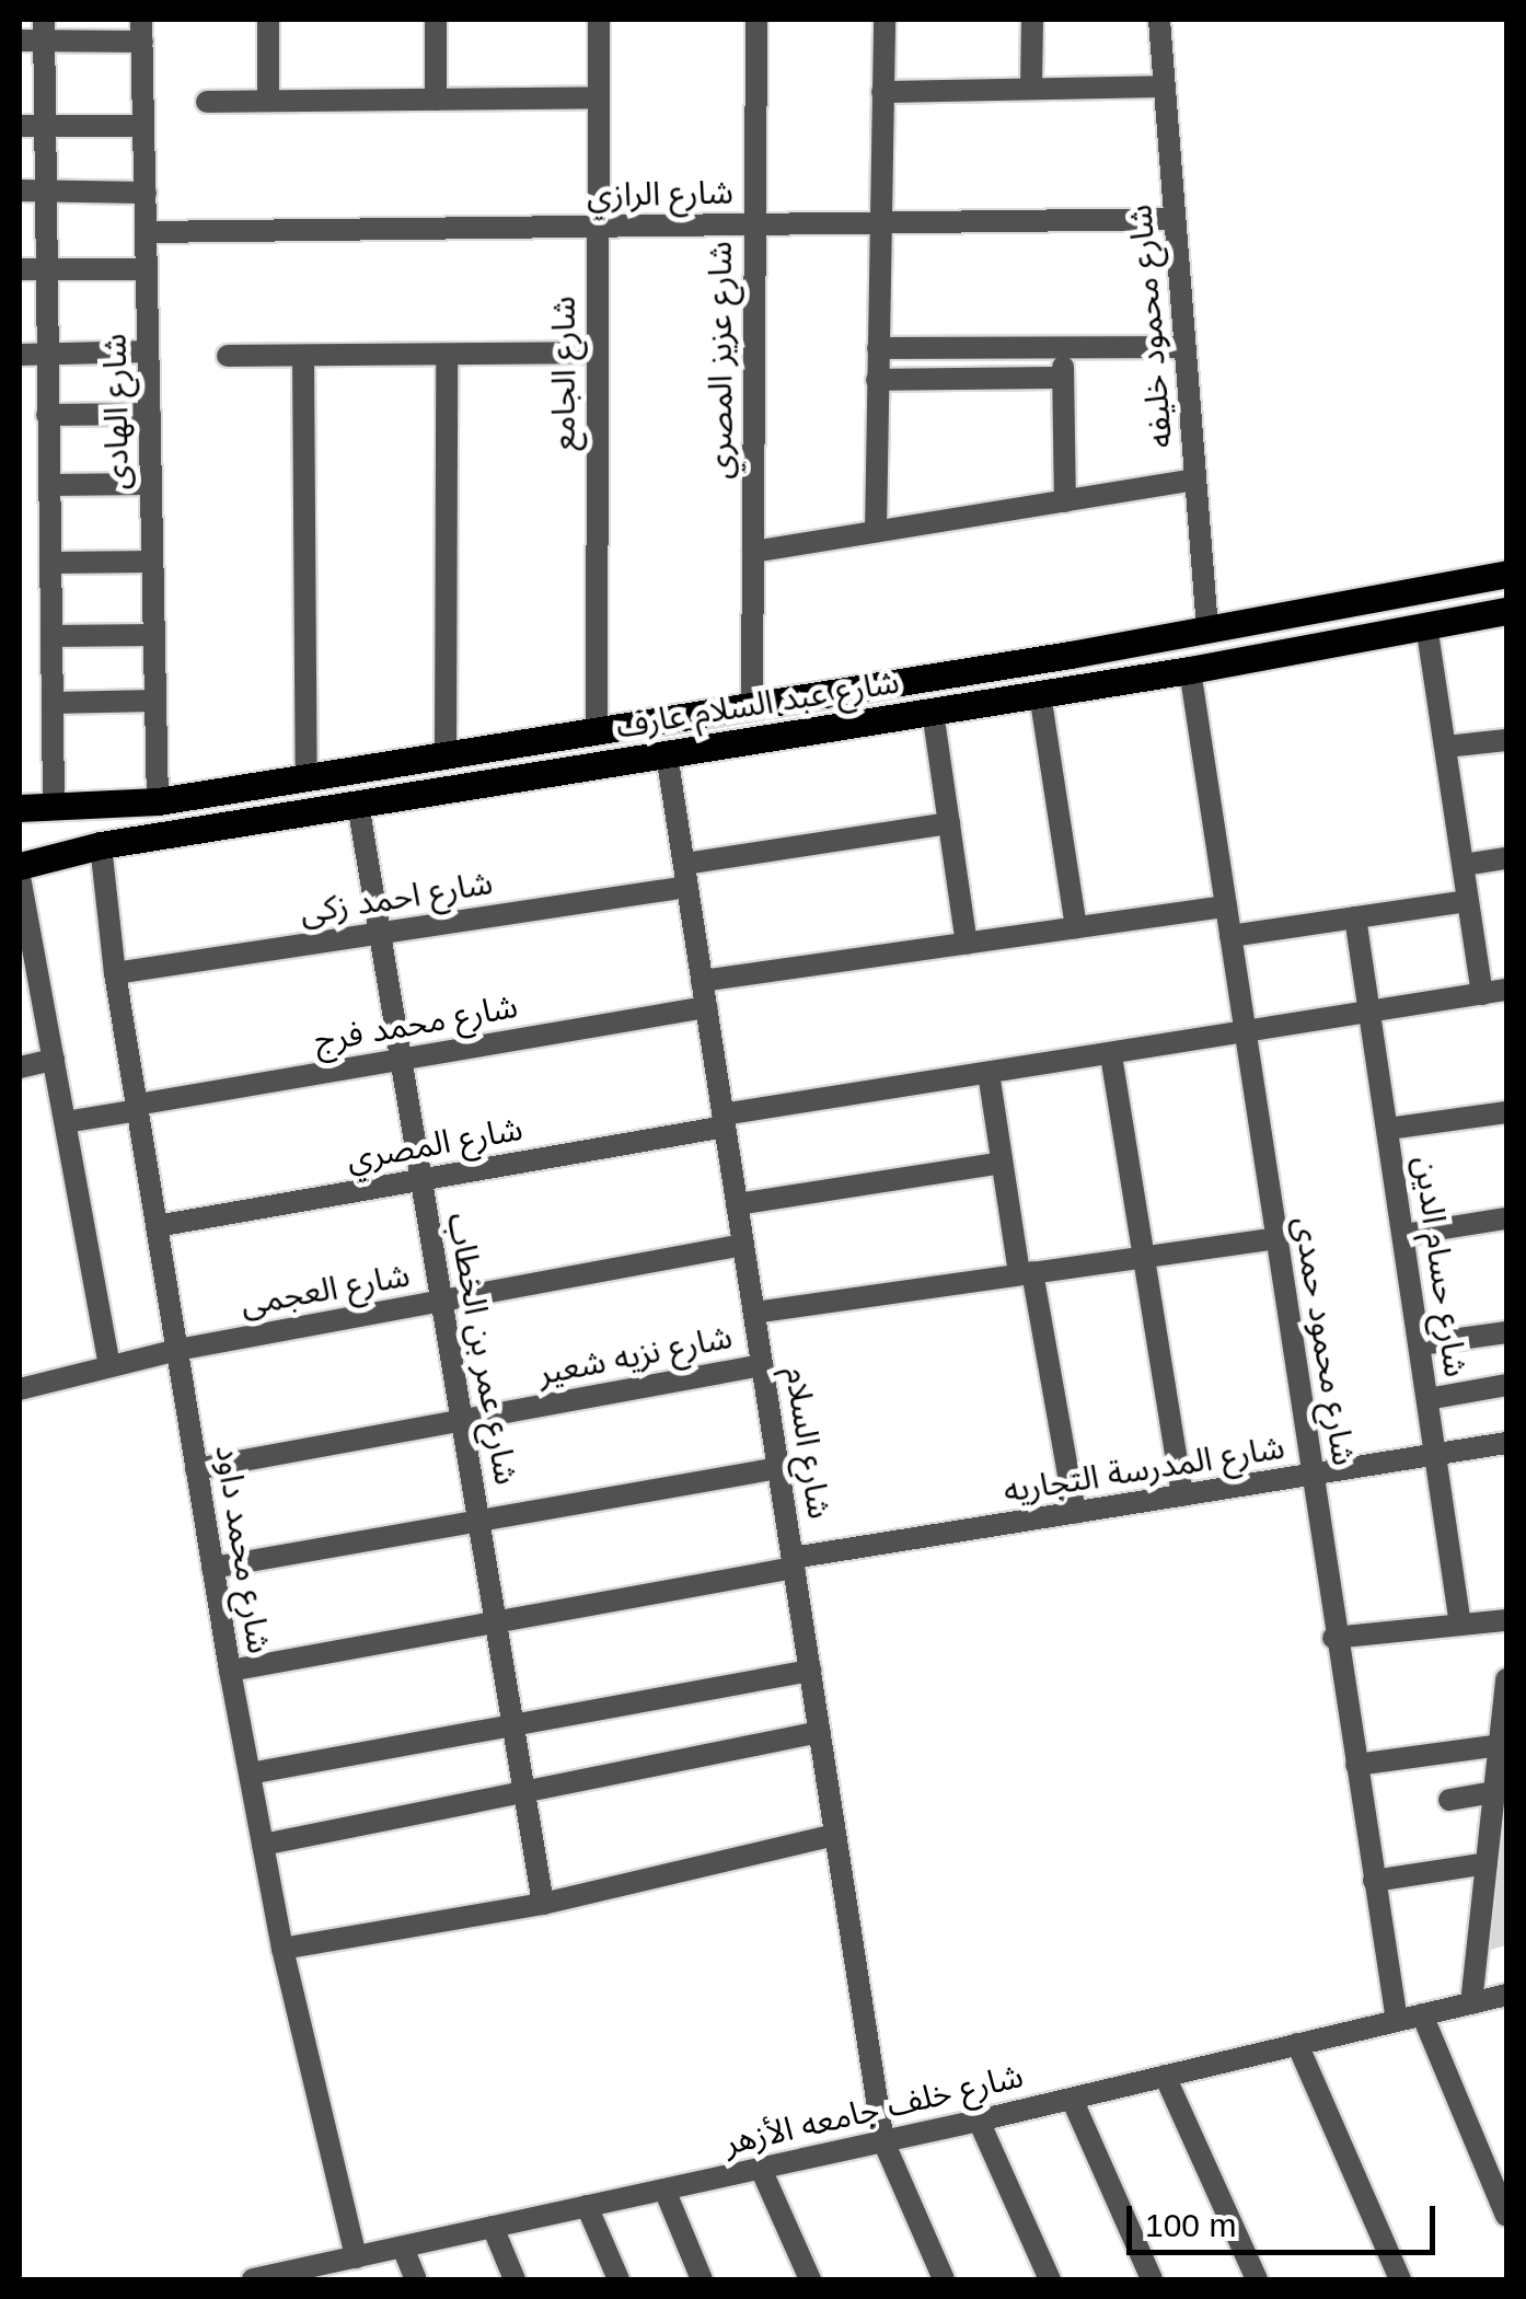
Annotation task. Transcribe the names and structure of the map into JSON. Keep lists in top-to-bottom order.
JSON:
{
  "streets": {
    "main road": ["شارع عبد السلام عارف"],
    "street": [
      "شارع الرازي",
      "شارع محمود خليفه",
      "شارع عزيز المصري",
      "شارع الجامع",
      "شارع الهادى",
      "شارع احمد زكى",
      "شارع محمد فرج",
      "شارع المصري",
      "شارع حسام الدين",
      "شارع العجمى",
      "شارع محمود حمدى",
      "شارع عمر بن الخطاب",
      "شارع نزيه شعير",
      "شارع السلام",
      "شارع المدرسة التجاريه",
      "شارع محمد داود",
      "شارع خلف جامعه الأزهر"
    ]
  },
  "crossings": [
    ["شارع الرازي", "شارع محمود خليفه"],
    ["شارع الرازي", "شارع عزيز المصري"],
    ["شارع الرازي", "شارع الجامع"],
    ["شارع الرازي", "شارع الهادى"],
    ["شارع محمود خليفه", "شارع عبد السلام عارف"],
    ["شارع عزيز المصري", "شارع عبد السلام عارف"],
    ["شارع الجامع", "شارع عبد السلام عارف"],
    ["شارع الهادى", "شارع عبد السلام عارف"],
    ["شارع عبد السلام عارف", "شارع محمود حمدى"],
    ["شارع عبد السلام عارف", "شارع عمر بن الخطاب"],
    ["شارع عبد السلام عارف", "شارع السلام"],
    ["شارع عبد السلام عارف", "شارع محمد داود"],
    ["شارع احمد زكى", "شارع عمر بن الخطاب"],
    ["شارع احمد زكى", "شارع السلام"],
    ["شارع احمد زكى", "شارع محمد داود"],
    ["شارع محمد فرج", "شارع عمر بن الخطاب"],
    ["شارع محمد فرج", "شارع السلام"],
    ["شارع محمد فرج", "شارع محمد داود"],
    ["شارع المصري", "شارع حسام الدين"],
    ["شارع المصري", "شارع محمود حمدى"],
    ["شارع المصري", "شارع عمر بن الخطاب"],
    ["شارع المصري", "شارع السلام"],
    ["شارع المصري", "شارع محمد داود"],
    ["شارع حسام الدين", "شارع المدرسة التجاريه"],
    ["شارع العجمى", "شارع عمر بن الخطاب"],
    ["شارع العجمى", "شارع السلام"],
    ["شارع العجمى", "شارع محمد داود"],
    ["شارع محمود حمدى", "شارع المدرسة التجاريه"],
    ["شارع محمود حمدى", "شارع خلف جامعه الأزهر"],
    ["شارع عمر بن الخطاب", "شارع نزيه شعير"],
    ["شارع عمر بن الخطاب", "شارع المدرسة التجاريه"],
    ["شارع نزيه شعير", "شارع السلام"],
    ["شارع نزيه شعير", "شارع محمد داود"],
    ["شارع السلام", "شارع المدرسة التجاريه"],
    ["شارع السلام", "شارع خلف جامعه الأزهر"],
    ["شارع المدرسة التجاريه", "شارع محمد داود"],
    ["شارع محمد داود", "شارع خلف جامعه الأزهر"]
  ],
  "scale_bar": "100 m"
}
